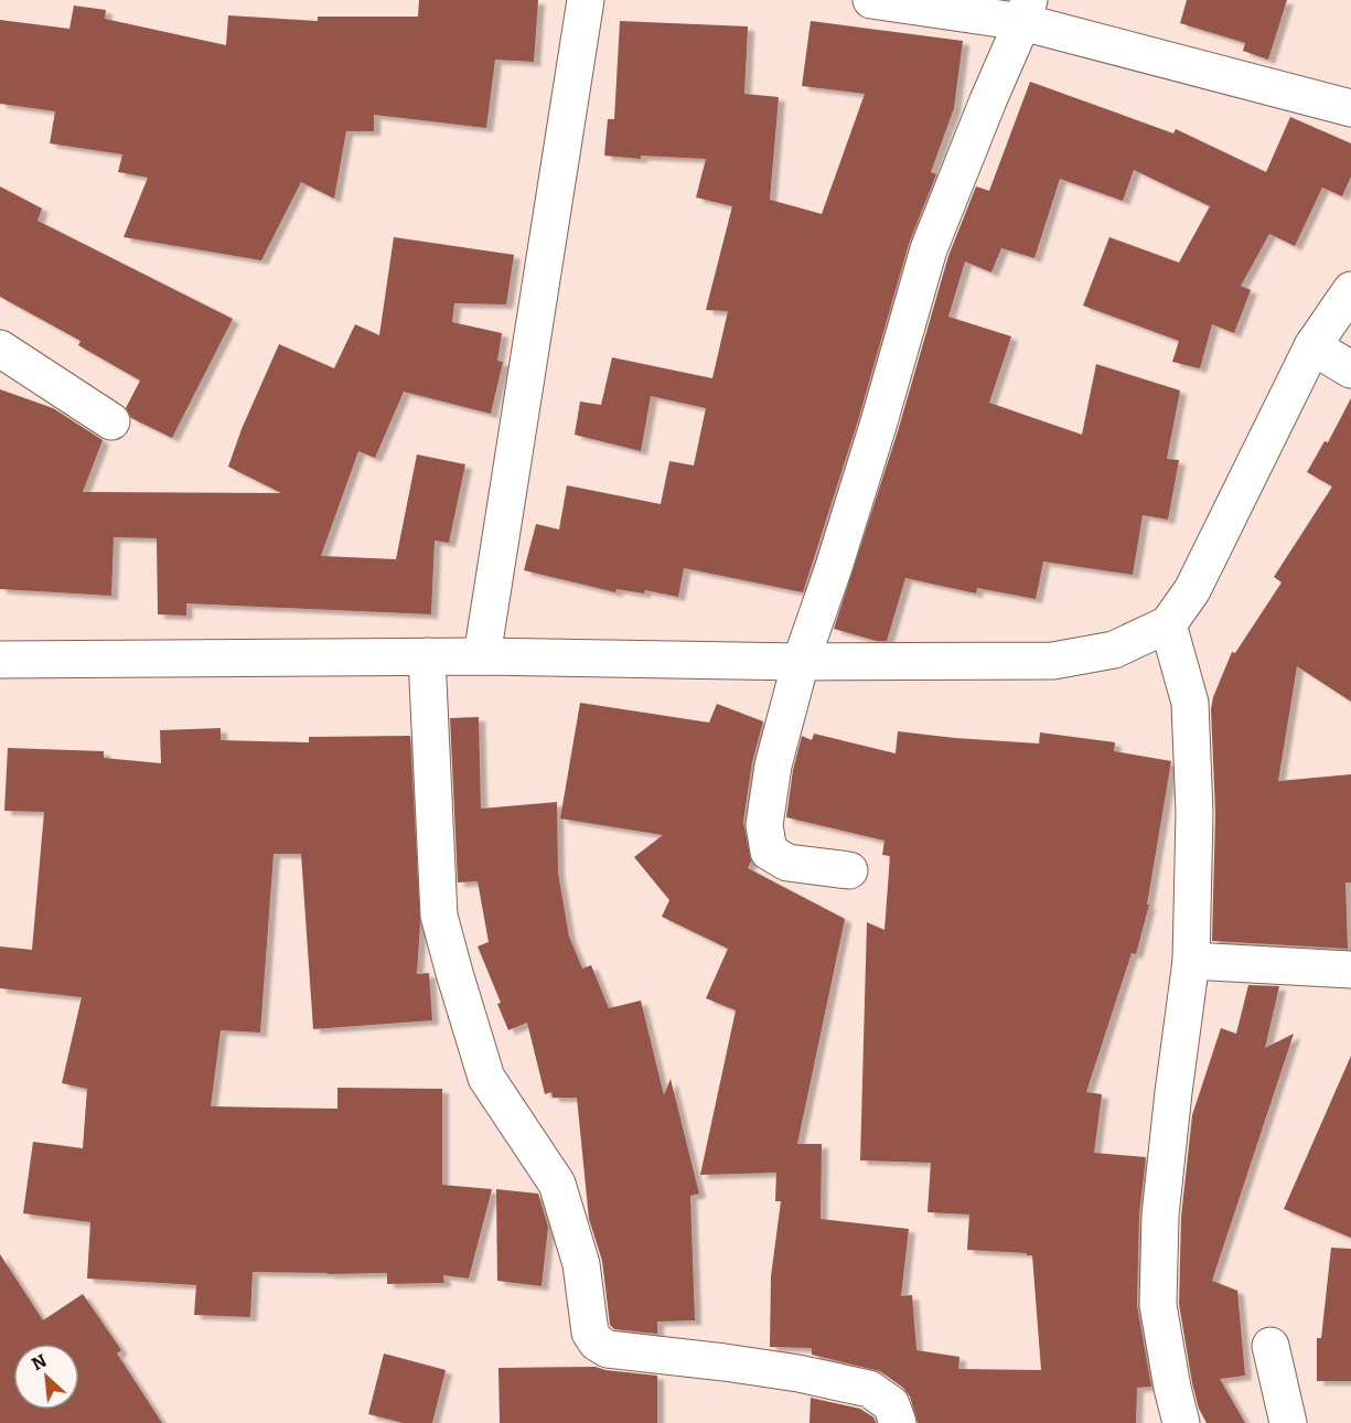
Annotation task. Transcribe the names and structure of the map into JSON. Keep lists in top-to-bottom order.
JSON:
{
  "north": "top left"
}
